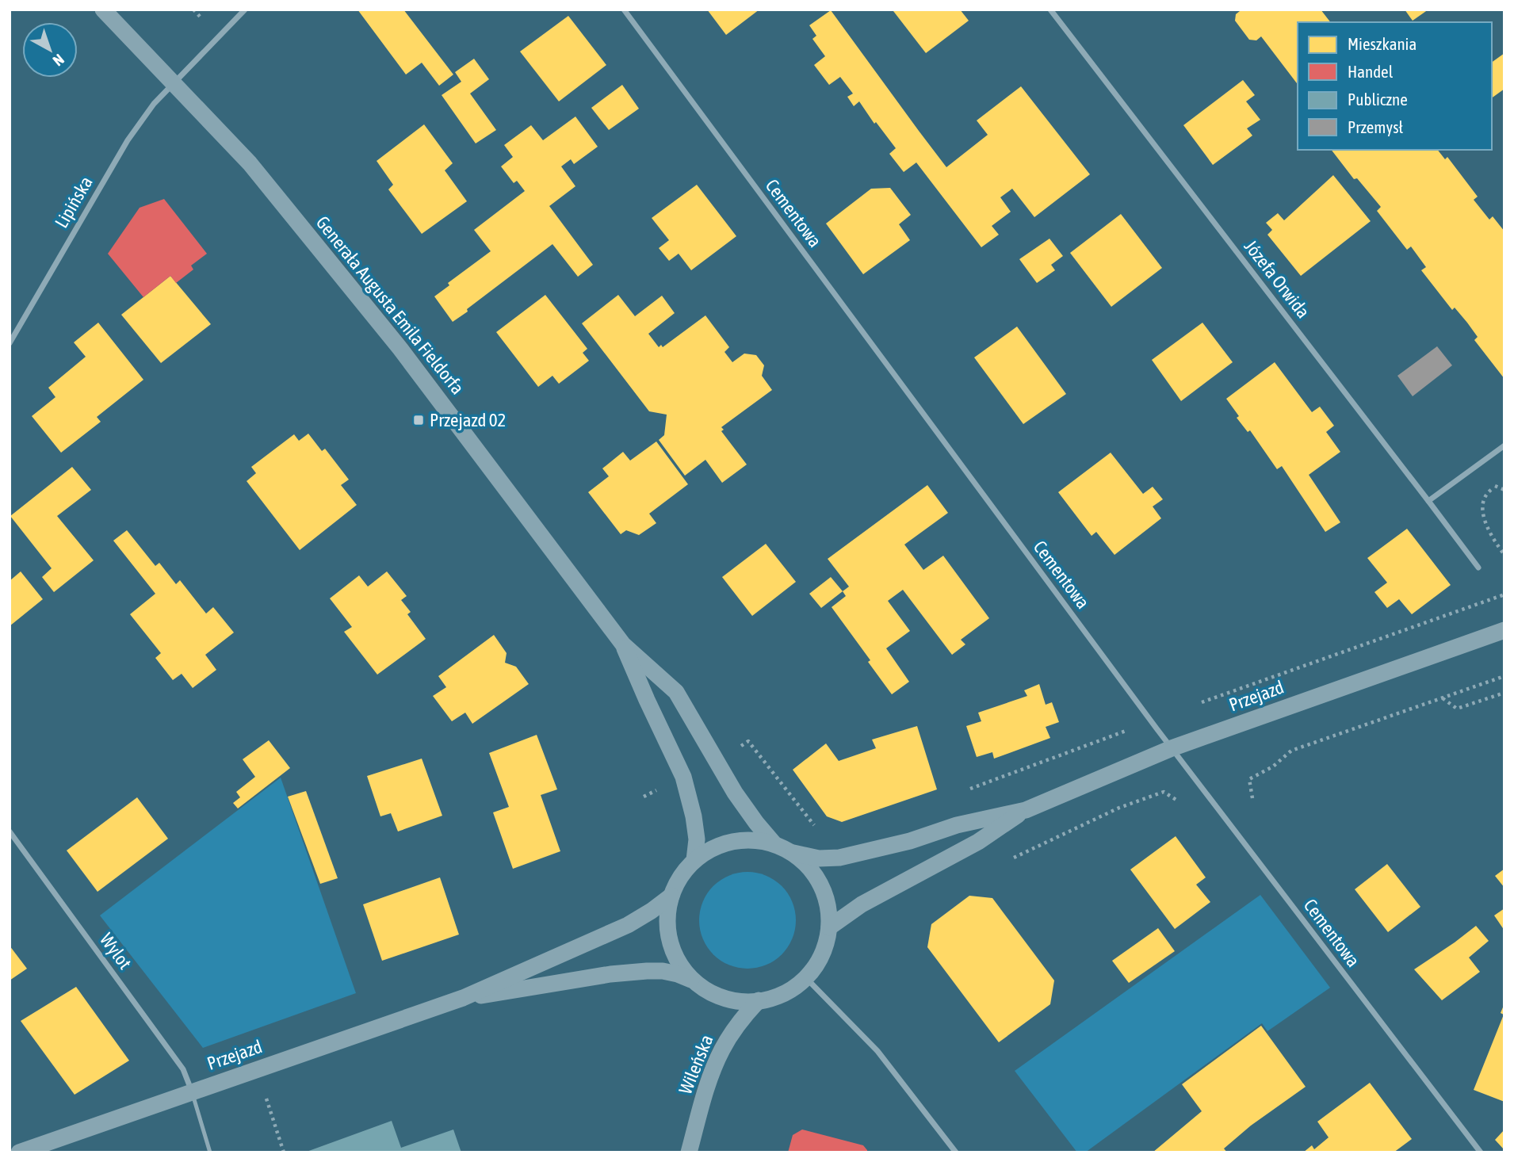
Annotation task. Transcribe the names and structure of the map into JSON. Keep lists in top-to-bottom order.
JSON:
{
  "streets": {
    "street": [
      "Lipińska",
      "Cementowa",
      "Józefa Orwida",
      "Generała Augusta Emila Fieldorfa",
      "Przejazd",
      "Wylot",
      "Wileńska"
    ]
  },
  "crossings": [
    ["Lipińska", "Generała Augusta Emila Fieldorfa"],
    ["Cementowa", "Przejazd"],
    ["Generała Augusta Emila Fieldorfa", "Przejazd"],
    ["Generała Augusta Emila Fieldorfa", "Wileńska"],
    ["Przejazd", "Wylot"],
    ["Przejazd", "Wileńska"]
  ],
  "places": {
    "transit": ["Przejazd 02"]
  },
  "legend": [
    "Mieszkania",
    "Handel",
    "Publiczne",
    "Przemysł"
  ],
  "north": "bottom right"
}
